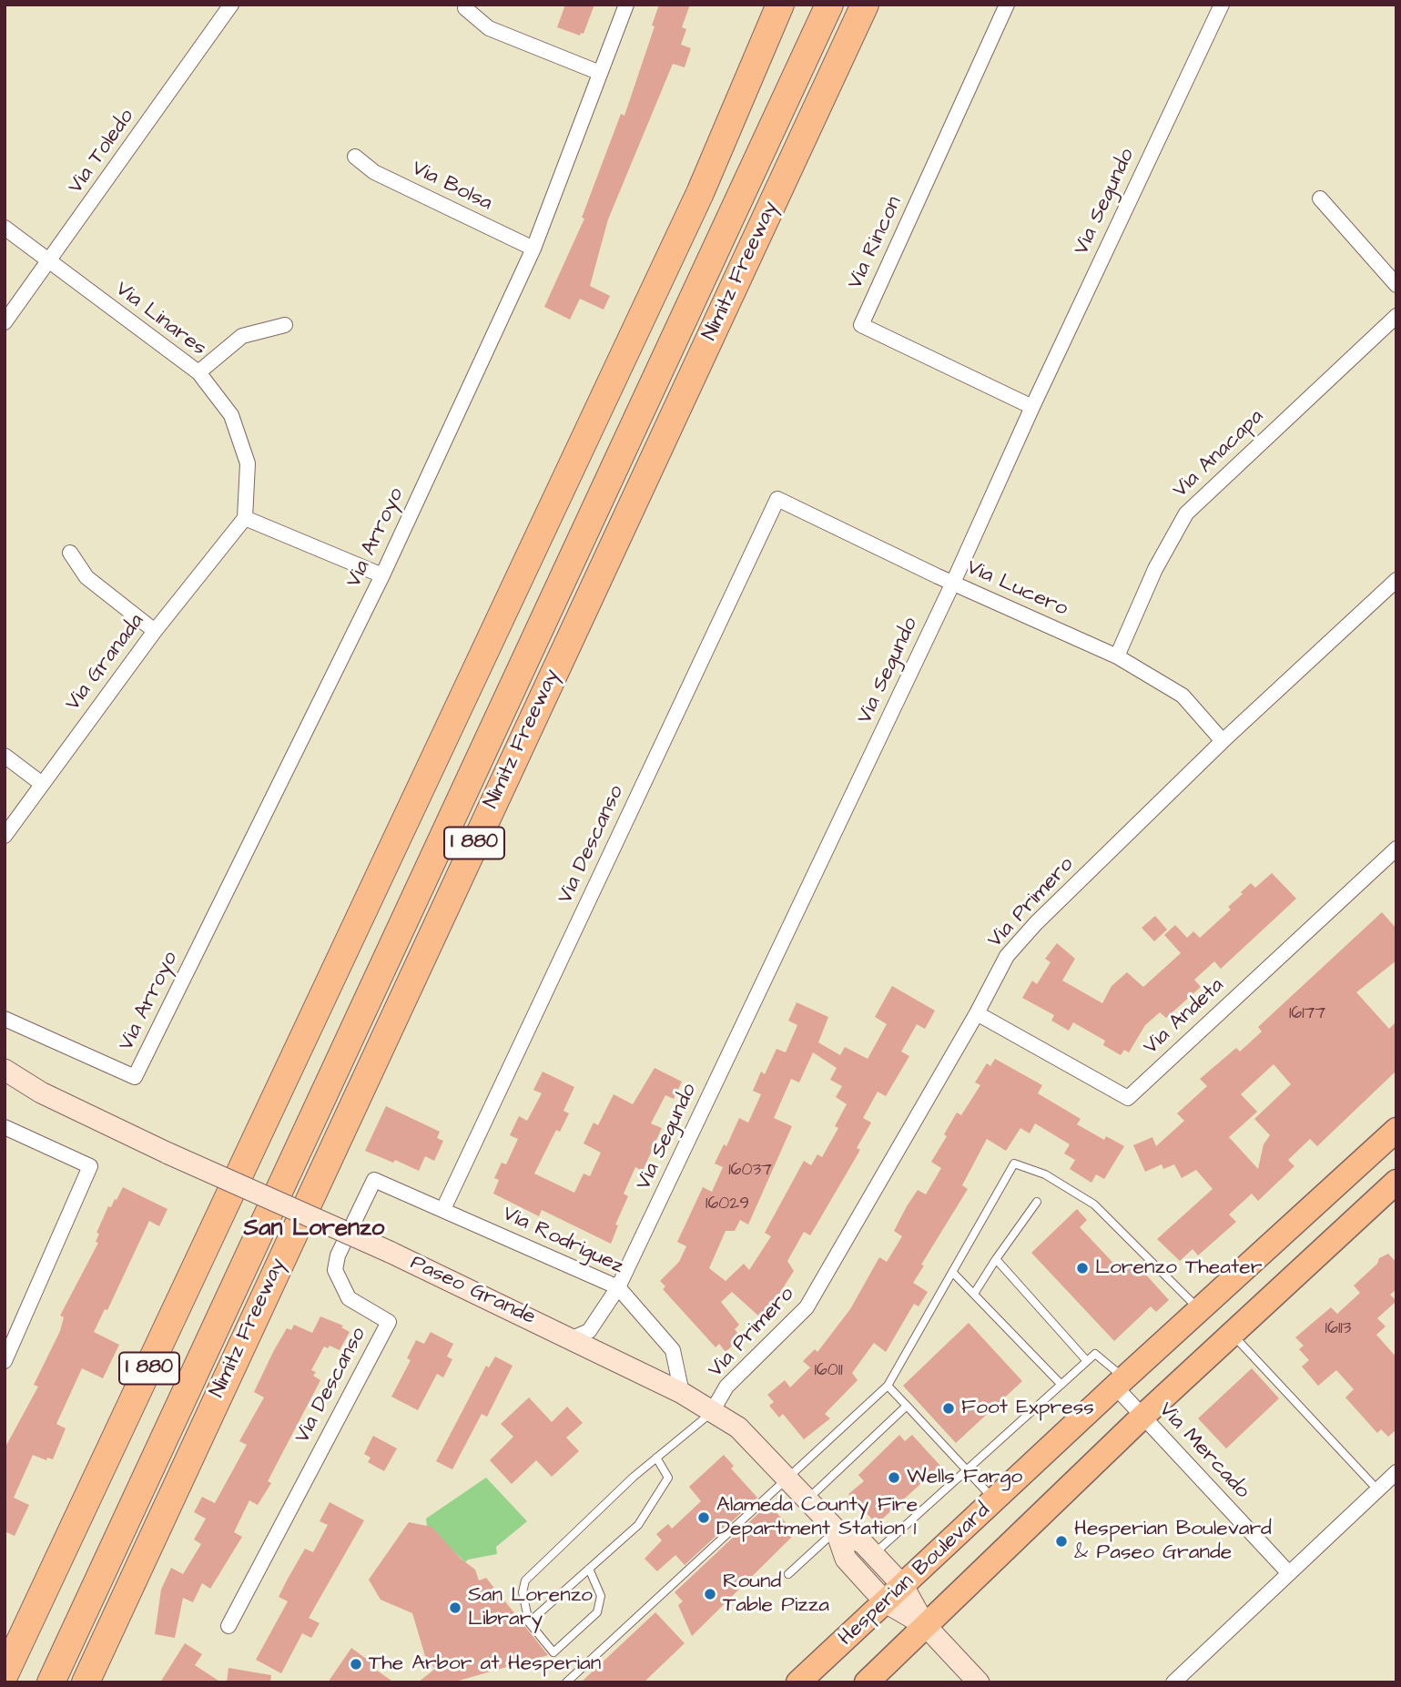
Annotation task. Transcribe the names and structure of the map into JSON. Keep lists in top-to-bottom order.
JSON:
{
  "streets": {
    "highway": ["Nimitz Freeway", "I 880"],
    "main road": ["Hesperian Boulevard"],
    "street": [
      "Via Toledo",
      "Via Bolsa",
      "Via Segundo",
      "Via Rincon",
      "Via Linares",
      "Via Anacapa",
      "Via Arroyo",
      "Via Lucero",
      "Via Granada",
      "Via Descanso",
      "Via Primero",
      "Via Andeta",
      "Via Rodriguez",
      "Paseo Grande",
      "Via Mercado"
    ]
  },
  "crossings": [
    ["Via Toledo", "Via Linares"],
    ["Via Bolsa", "Via Arroyo"],
    ["Via Segundo", "Via Rincon"],
    ["Via Segundo", "Via Lucero"],
    ["Via Segundo", "Via Rodriguez"],
    ["Via Segundo", "Paseo Grande"],
    ["Via Linares", "Via Granada"],
    ["Via Anacapa", "Via Lucero"],
    ["Via Lucero", "Via Descanso"],
    ["Via Lucero", "Via Primero"],
    ["Via Descanso", "Via Rodriguez"],
    ["Via Primero", "Via Andeta"],
    ["Via Primero", "Paseo Grande"],
    ["Via Rodriguez", "Paseo Grande"],
    ["Paseo Grande", "Hesperian Boulevard"],
    ["Via Mercado", "Hesperian Boulevard"]
  ],
  "districts": ["San Lorenzo"],
  "places": [
    "Lorenzo Theater",
    "Foot Express",
    "Wells Fargo",
    "Alameda County Fire Department Station 1",
    "Hesperian Boulevard & Paseo Grande",
    "Round Table Pizza",
    "San Lorenzo Library",
    "The Arbor at Hesperian"
  ],
  "house_numbers": [
    "16177",
    "16037",
    "16029",
    "16113",
    "16011"
  ]
}
